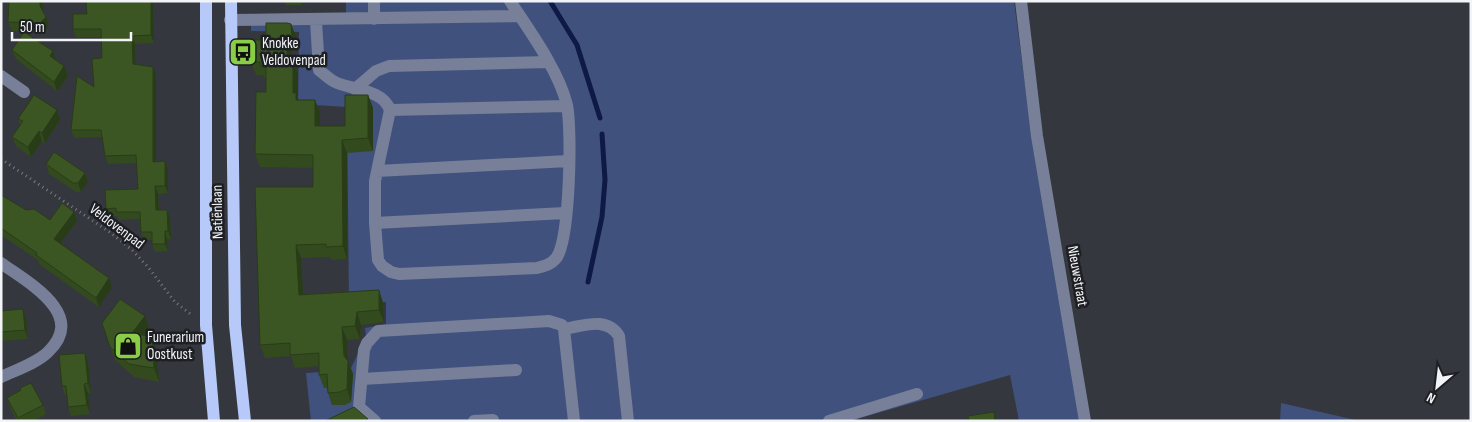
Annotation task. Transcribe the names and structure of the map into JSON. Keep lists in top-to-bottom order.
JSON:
{
  "streets": {
    "main road": ["Natiënlaan"],
    "street": ["Nieuwstraat"],
    "path": ["Veldovenpad"]
  },
  "crossings": [
    ["Natiënlaan", "Veldovenpad"]
  ],
  "places": {
    "bus stop": ["Knokke Veldovenpad"],
    "shop": ["Funerarium Oostkust"]
  },
  "scale_bar": "50 m",
  "north": "bottom left"
}
